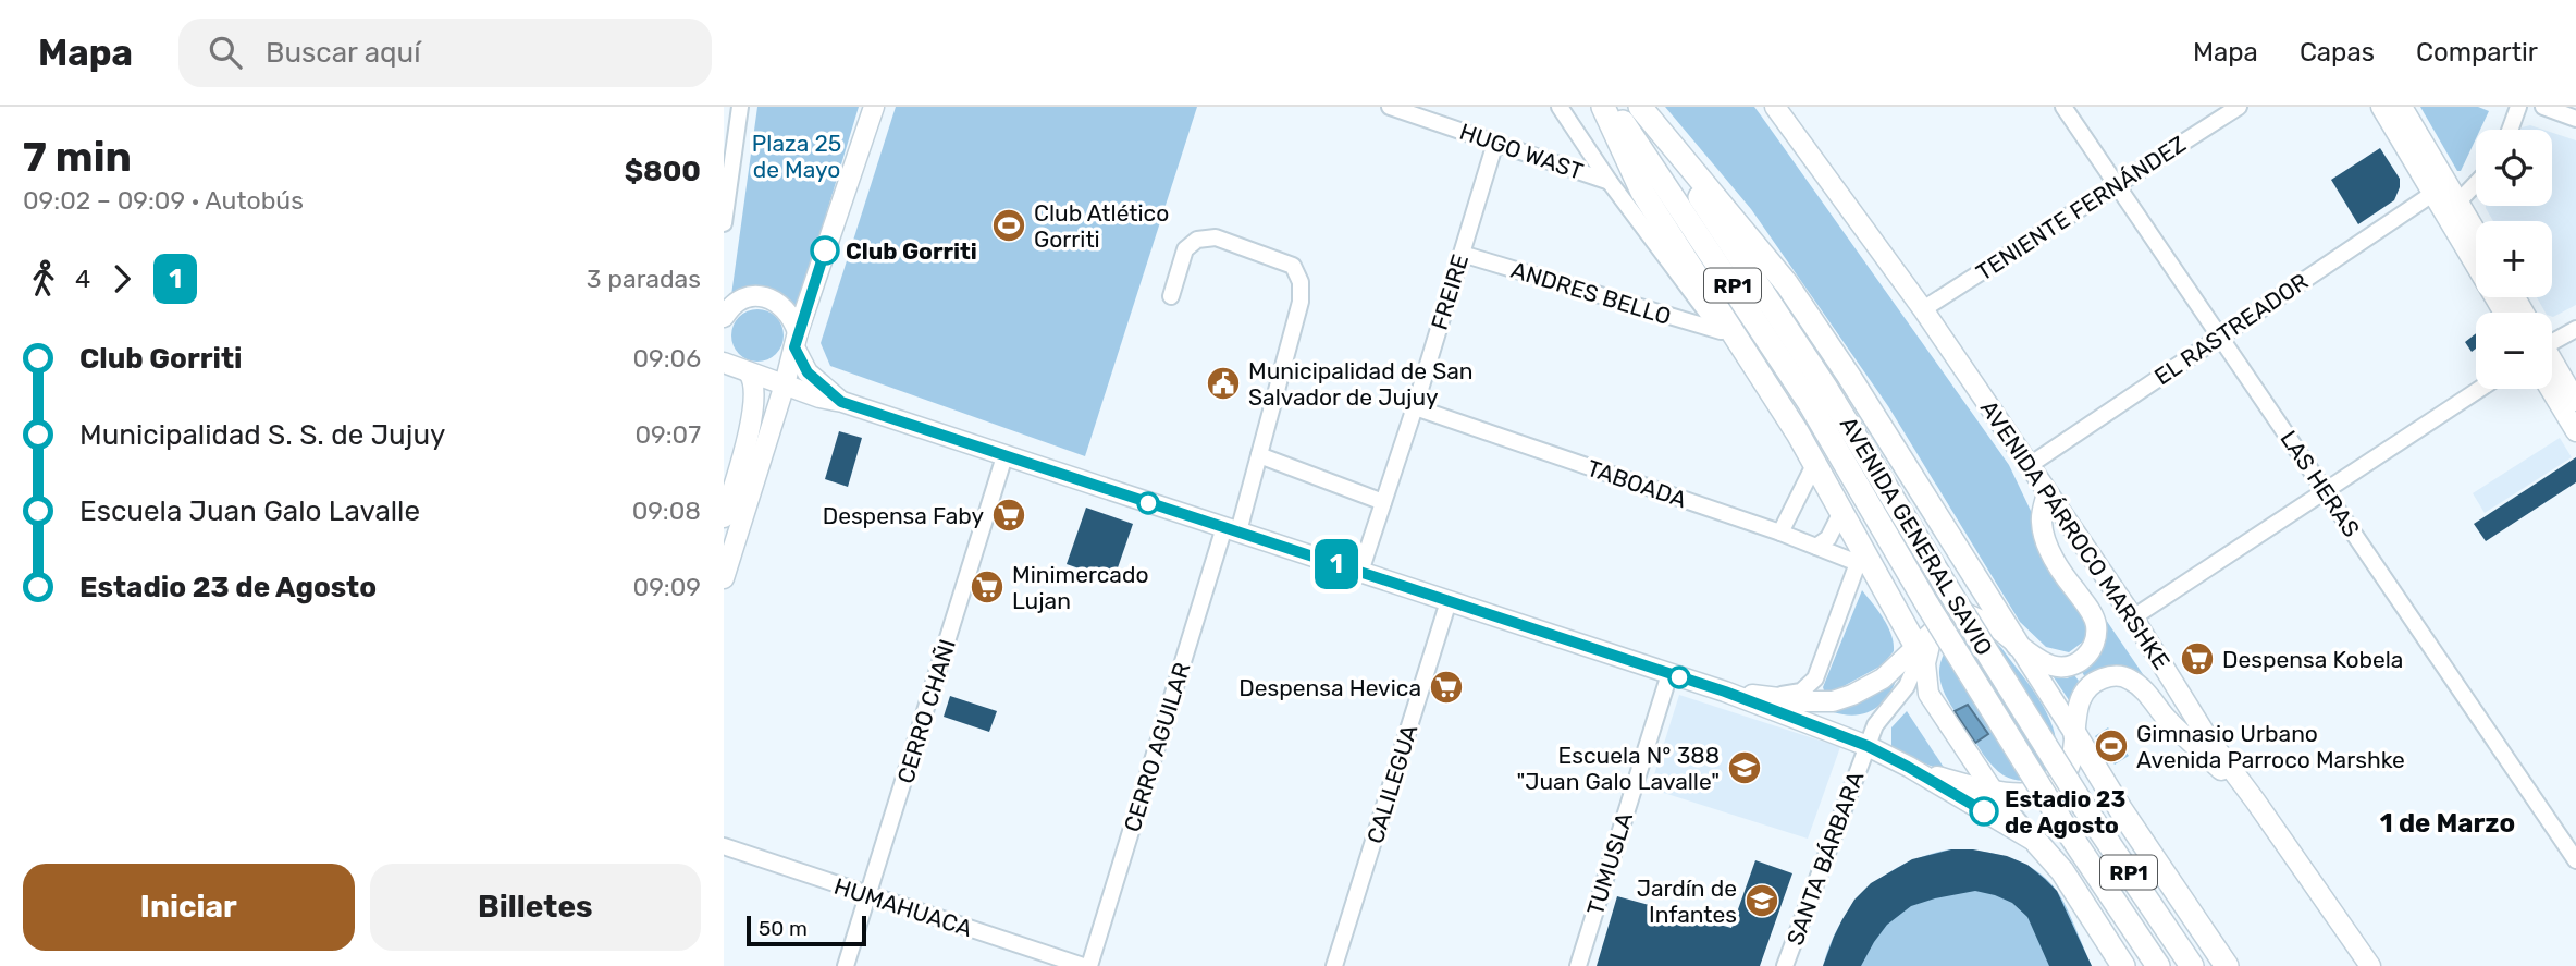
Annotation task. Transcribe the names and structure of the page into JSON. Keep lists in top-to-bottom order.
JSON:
{
  "streets": {
    "highway": ["RP1", "AVENIDA GENERAL SAVIO"],
    "main road": ["AVENIDA PÁRROCO MARSHKE"],
    "street": [
      "HUGO WAST",
      "TENIENTE FERNÁNDEZ",
      "FREIRE",
      "ANDRES BELLO",
      "EL RASTREADOR",
      "TABOADA",
      "LAS HERAS",
      "CERRO CHAÑI",
      "CERRO AGUILAR",
      "CALILEGUA",
      "SANTA BÁRBARA",
      "TUMUSLA",
      "HUMAHUACA"
    ]
  },
  "crossings": [
    ["HUGO WAST", "FREIRE"],
    ["TENIENTE FERNÁNDEZ", "LAS HERAS"],
    ["TENIENTE FERNÁNDEZ", "AVENIDA PÁRROCO MARSHKE"],
    ["FREIRE", "ANDRES BELLO"],
    ["FREIRE", "TABOADA"],
    ["EL RASTREADOR", "LAS HERAS"],
    ["EL RASTREADOR", "AVENIDA PÁRROCO MARSHKE"],
    ["CERRO CHAÑI", "HUMAHUACA"],
    ["CERRO AGUILAR", "HUMAHUACA"]
  ],
  "districts": ["1 de Marzo"],
  "parks": ["Plaza 25 de Mayo"],
  "places": {
    "sports": ["Club Atlético Gorriti", "Gimnasio Urbano Avenida Parroco Marshke"],
    "other": ["Club Gorriti", "Estadio 23 de Agosto"],
    "public building": ["Municipalidad de San Salvador de Jujuy"],
    "supermarket": [
      "Despensa Faby",
      "Minimercado Lujan",
      "Despensa Kobela",
      "Despensa Hevica"
    ],
    "school or university": ["Escuela N° 388 \"Juan Galo Lavalle\"", "Jardín de Infantes"]
  },
  "lines": ["bus line 1"],
  "scale_bar": "50 m",
  "page": {
    "header": "Mapa",
    "search": "Buscar aquí",
    "nav": ["Mapa", "Capas", "Compartir"],
    "heading": ["7 min", "09:02 – 09:09 · Autobús", "$800"],
    "on_map": "1",
    "map_buttons": ["+", "−"],
    "legs": ["4", "1", "3 paradas"],
    "list": [
      {
        "name": "Club Gorriti",
        "value": "09:06"
      },
      {
        "name": "Municipalidad S. S. de Jujuy",
        "value": "09:07"
      },
      {
        "name": "Escuela Juan Galo Lavalle",
        "value": "09:08"
      },
      {
        "name": "Estadio 23 de Agosto",
        "value": "09:09"
      }
    ],
    "buttons": ["Iniciar", "Billetes"],
    "scale": "50 m"
  }
}
